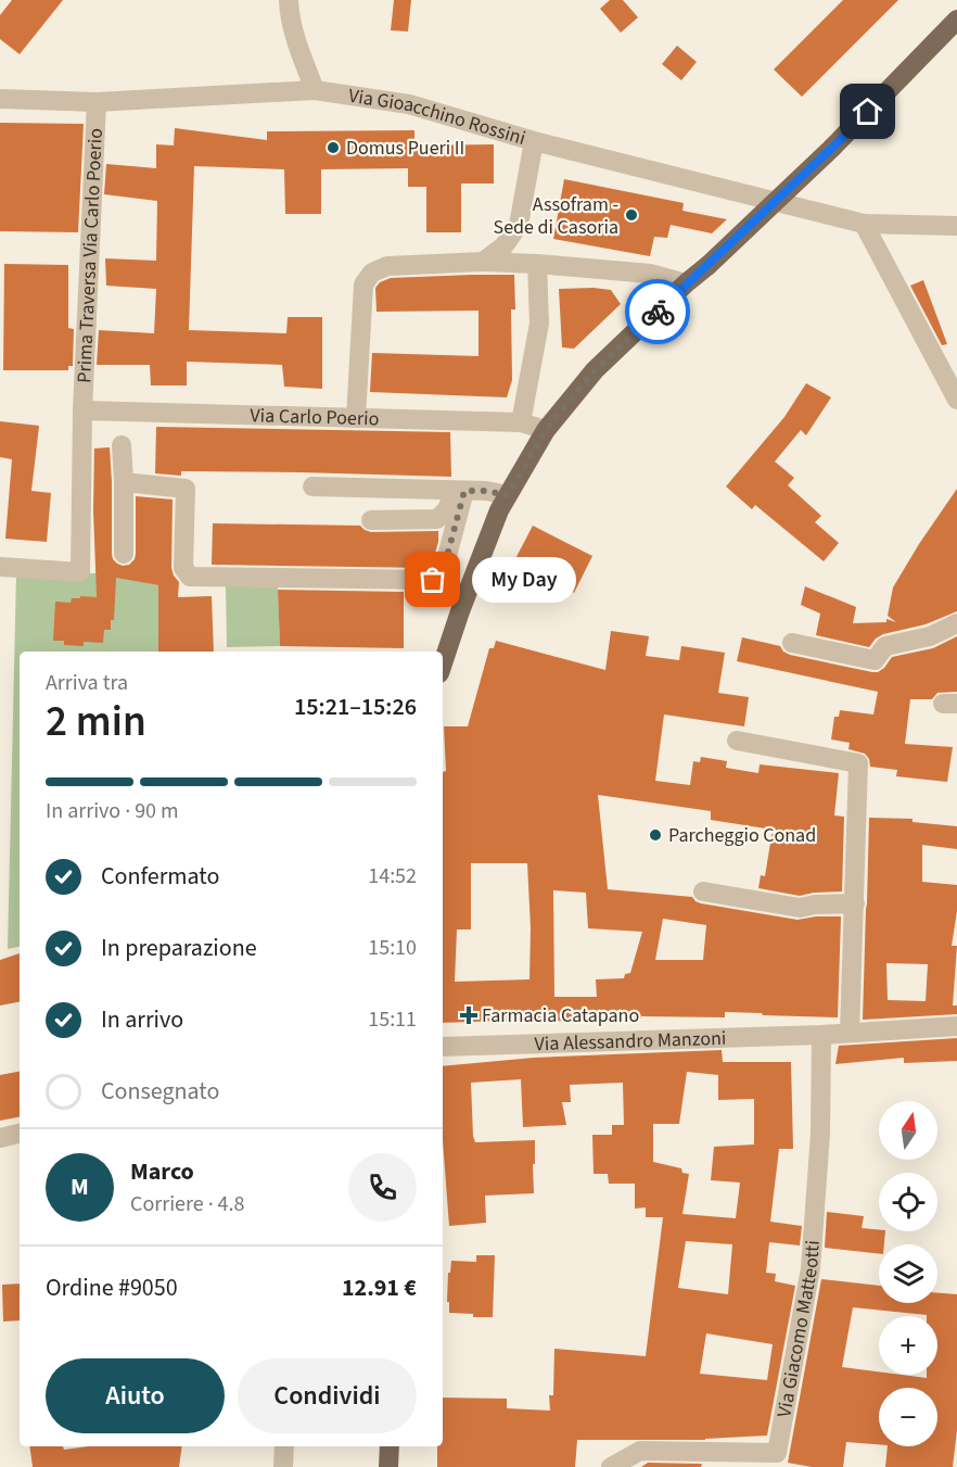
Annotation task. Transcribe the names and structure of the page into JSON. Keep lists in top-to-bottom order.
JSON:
{
  "streets": {
    "street": [
      "Via Gioacchino Rossini",
      "Prima Traversa Via Carlo Poerio",
      "Via Carlo Poerio",
      "Via Alessandro Manzoni",
      "Via Giacomo Matteotti"
    ]
  },
  "crossings": [
    ["Via Gioacchino Rossini", "Prima Traversa Via Carlo Poerio"],
    ["Prima Traversa Via Carlo Poerio", "Via Carlo Poerio"],
    ["Via Alessandro Manzoni", "Via Giacomo Matteotti"]
  ],
  "places": {
    "other": [
      "Domus Pueri II",
      "Assofram - Sede di Casoria",
      "My Day",
      "Parcheggio Conad"
    ],
    "health": ["Farmacia Catapano"]
  },
  "north": "top",
  "page": {
    "bubble": "My Day",
    "heading": ["2 min", "Arriva tra", "15:21–15:26"],
    "panel": [
      "Marco",
      "Corriere · 4.8",
      "Ordine #9050",
      "12.91 €"
    ],
    "bar": "In arrivo · 90 m",
    "list": [
      ["Confermato", "14:52"],
      ["In preparazione", "15:10"],
      ["In arrivo", "15:11"],
      "Consegnato"
    ],
    "map_buttons": ["+", "−"],
    "round": "M",
    "buttons": ["Aiuto", "Condividi"]
  }
}
